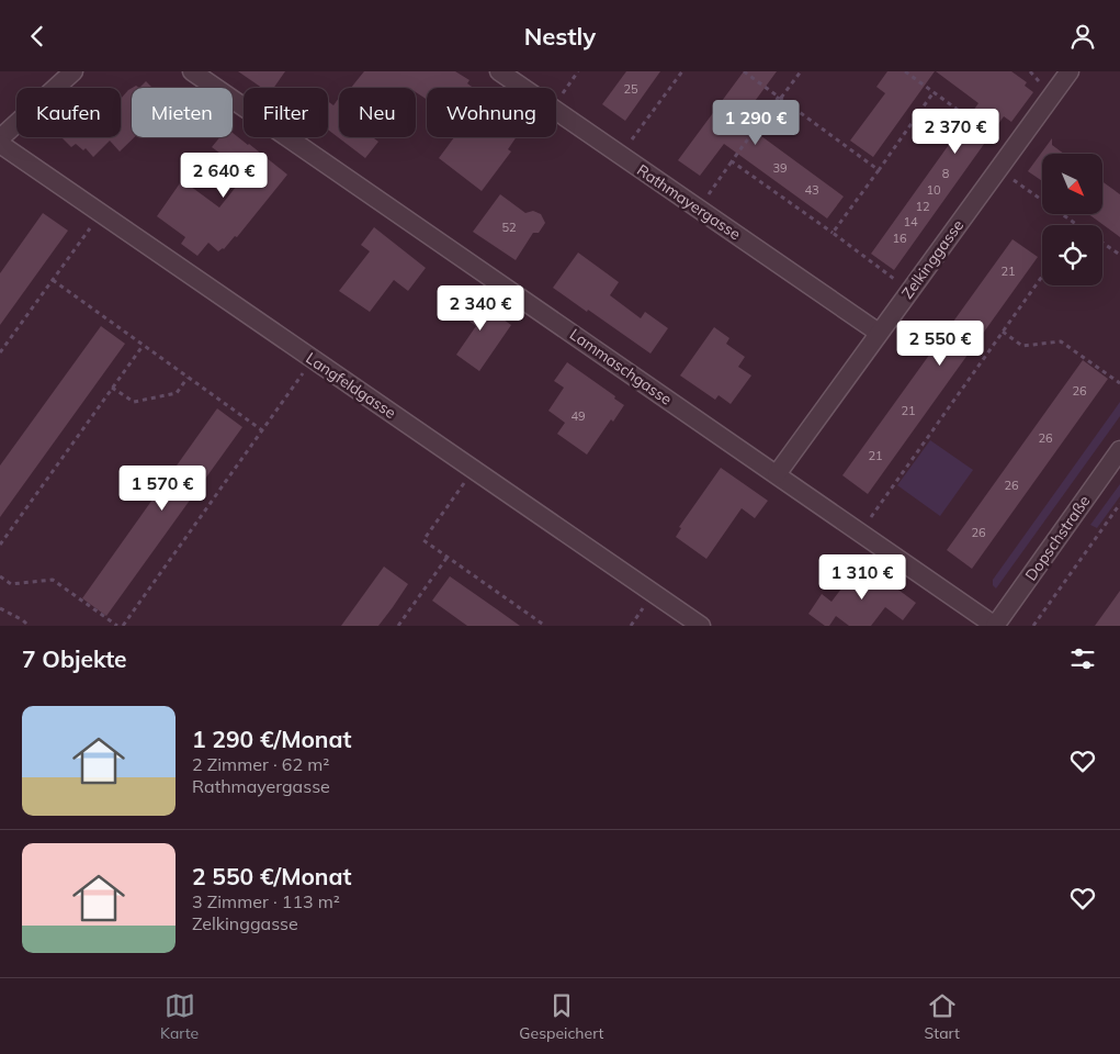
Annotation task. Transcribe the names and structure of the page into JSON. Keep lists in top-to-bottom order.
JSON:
{
  "streets": {
    "street": [
      "Rathmayergasse",
      "Zelkinggasse",
      "Lammaschgasse",
      "Langfeldgasse",
      "Dopschstraße"
    ]
  },
  "crossings": [
    ["Rathmayergasse", "Zelkinggasse"],
    ["Zelkinggasse", "Lammaschgasse"],
    ["Lammaschgasse", "Dopschstraße"]
  ],
  "house_numbers": [
    "25",
    "39",
    "8",
    "43",
    "10",
    "12",
    "14",
    "52",
    "16",
    "21",
    "26",
    "21",
    "49",
    "26",
    "21",
    "26",
    "26"
  ],
  "north": "bottom right",
  "page": {
    "header": "Nestly",
    "chip": [
      "Kaufen",
      "Mieten",
      "Filter",
      "Neu",
      "Wohnung"
    ],
    "price": [
      "1 290 €",
      "2 370 €",
      "2 640 €",
      "2 340 €",
      "2 550 €",
      "1 570 €",
      "1 310 €"
    ],
    "heading": "7 Objekte",
    "list": [
      {
        "name": "1 290 €/Monat",
        "note": "2 Zimmer · 62 m² · Rathmayergasse"
      },
      {
        "name": "2 550 €/Monat",
        "note": "3 Zimmer · 113 m² · Zelkinggasse"
      }
    ],
    "tabs": ["Karte", "Gespeichert", "Start"]
  }
}
